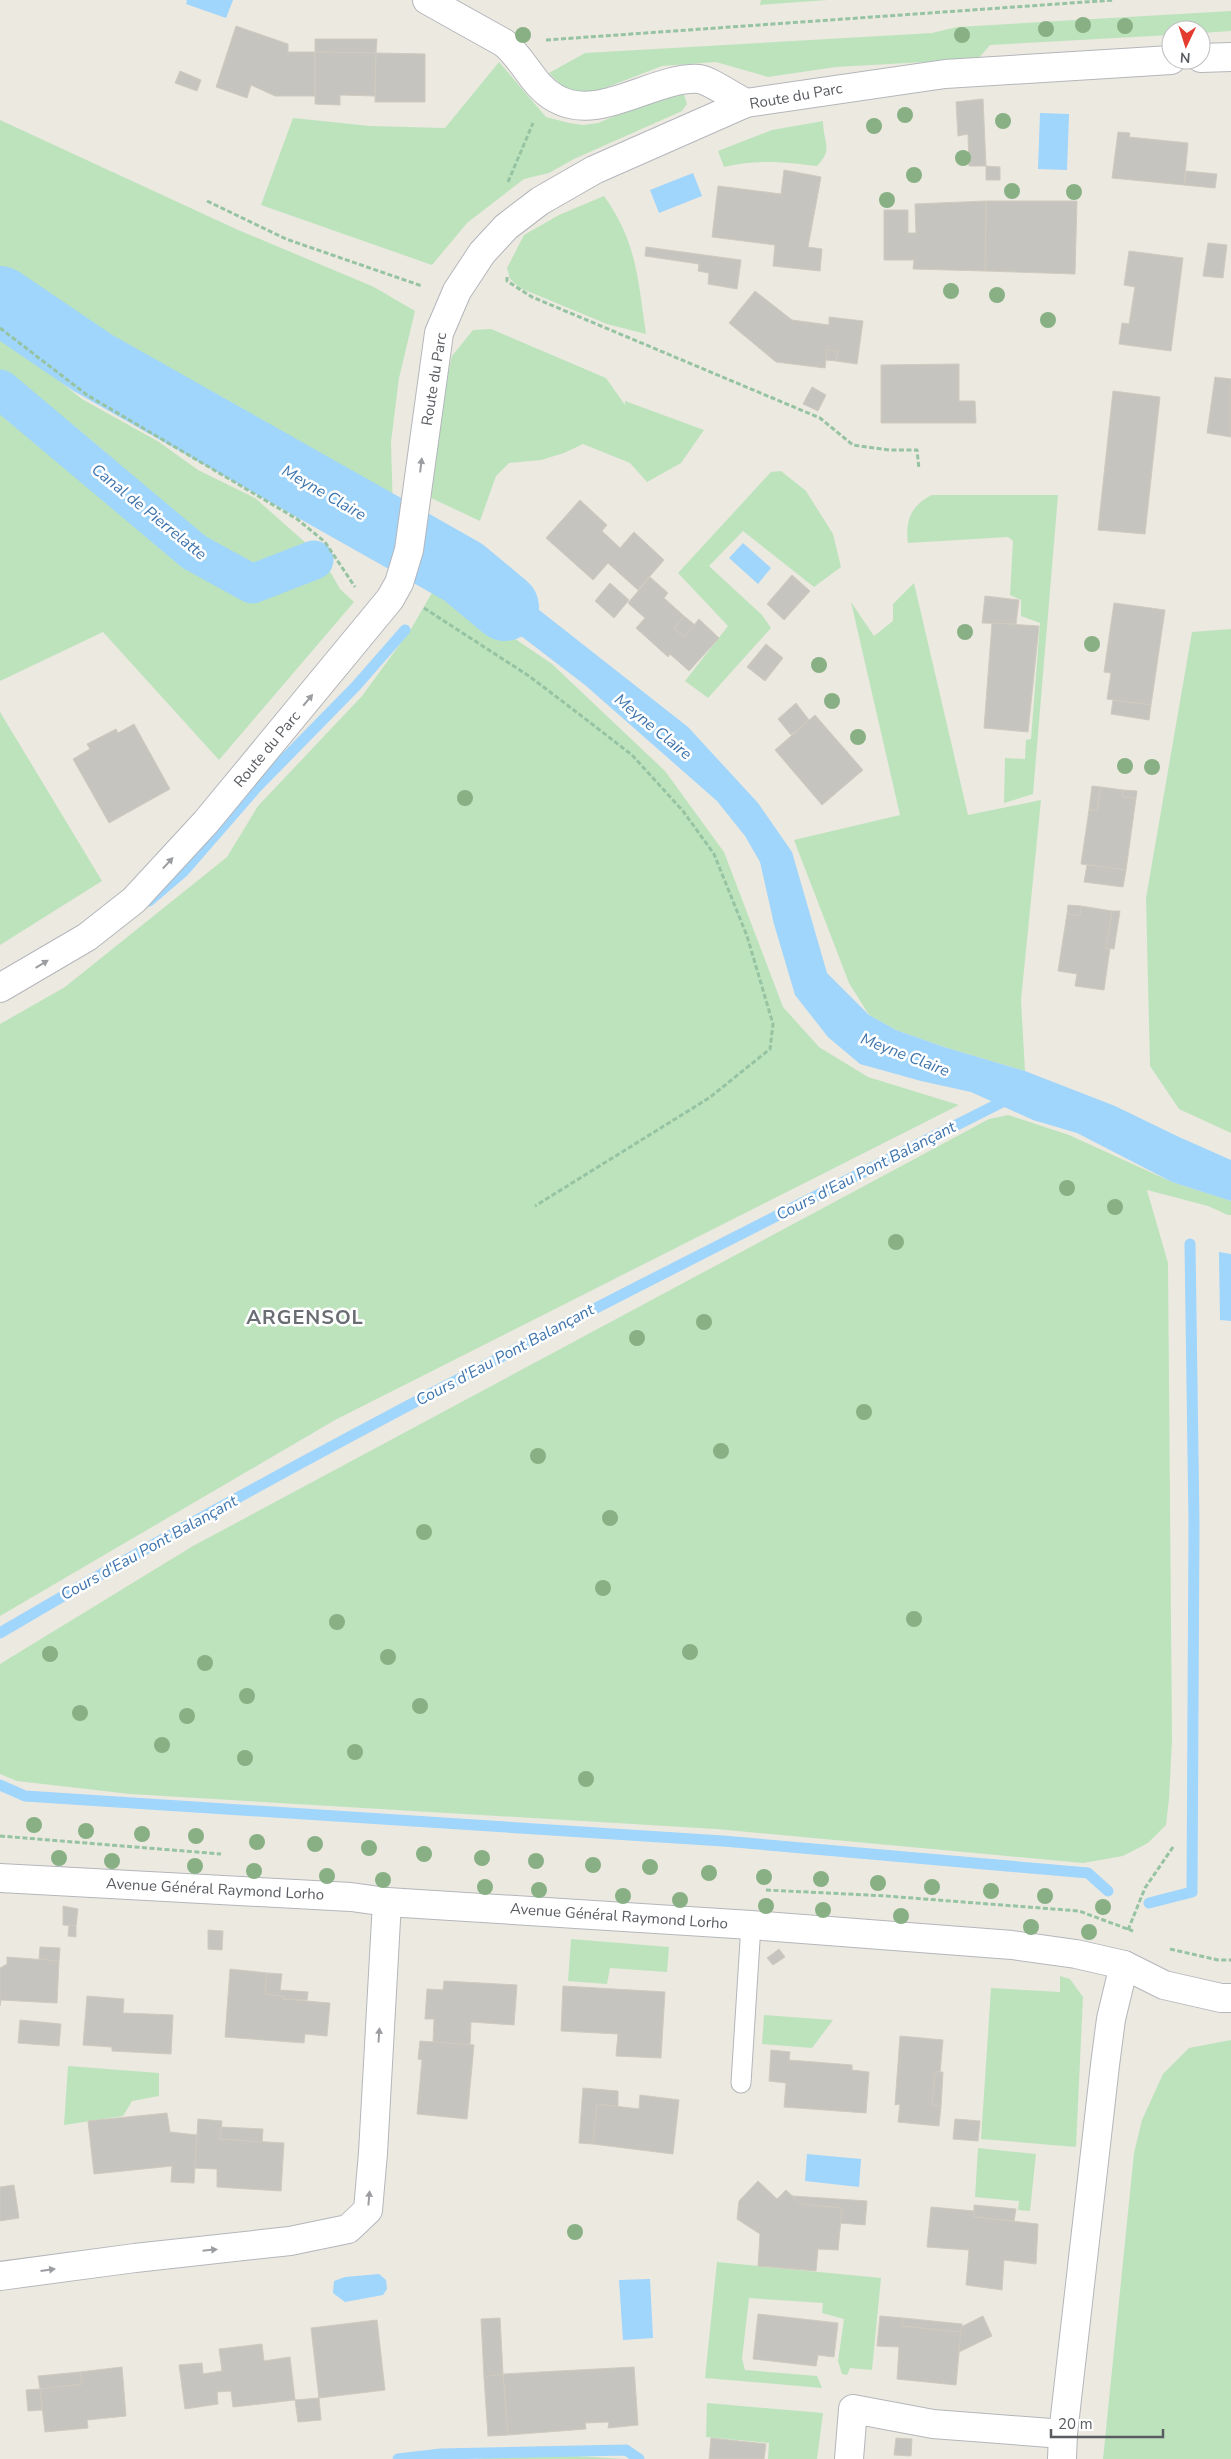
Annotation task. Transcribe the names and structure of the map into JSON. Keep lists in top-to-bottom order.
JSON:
{
  "streets": {
    "street": ["Route du Parc", "Avenue Général Raymond Lorho"]
  },
  "one_way": ["Route du Parc"],
  "districts": ["ARGENSOL"],
  "water": ["Meyne Claire", "Canal de Pierrelatte", "Cours d'Eau Pont Balançant"],
  "scale_bar": "20 m",
  "north": "bottom"
}
